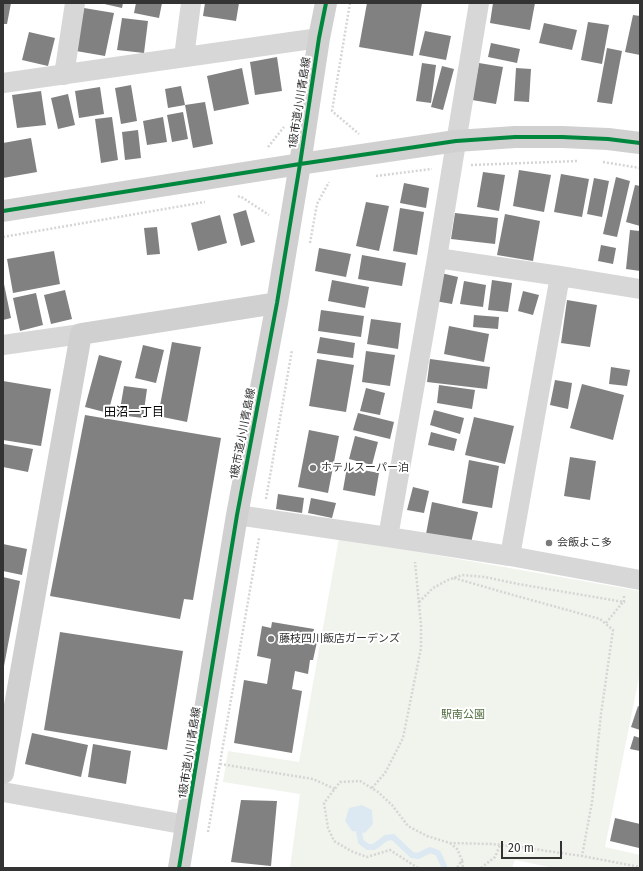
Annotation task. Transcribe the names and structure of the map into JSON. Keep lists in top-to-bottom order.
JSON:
{
  "streets": {
    "street": ["1級市道小川青島線"]
  },
  "districts": ["田沼一丁目"],
  "parks": ["駅南公園"],
  "places": ["ホテルスーパー泊", "会飯よこ多", "藤枝四川飯店ガーデンズ"],
  "scale_bar": "20 m"
}
